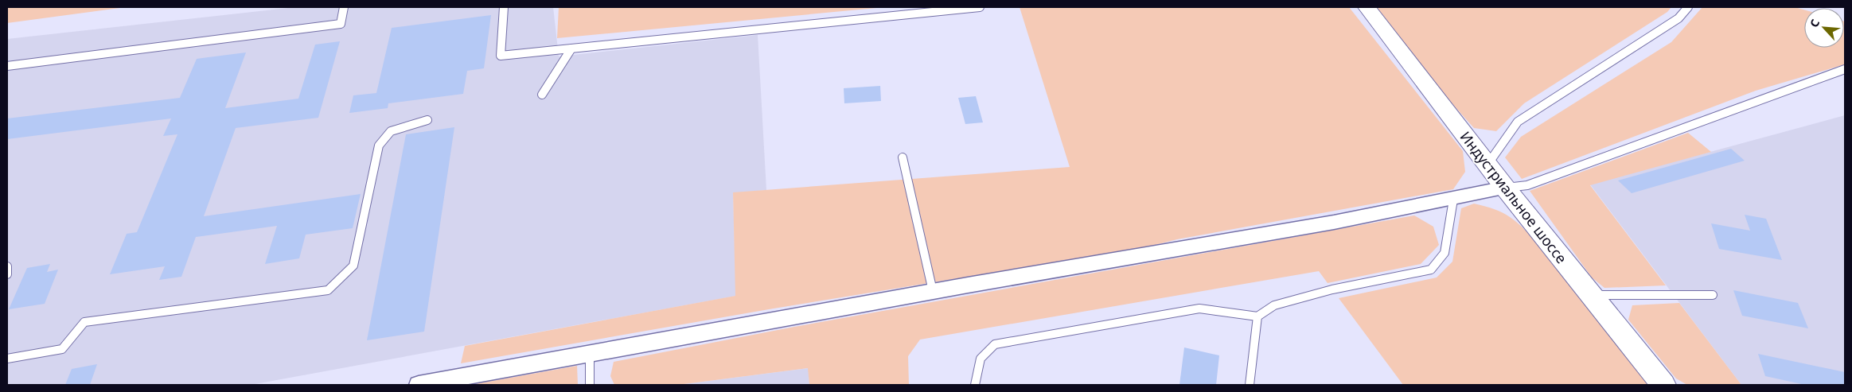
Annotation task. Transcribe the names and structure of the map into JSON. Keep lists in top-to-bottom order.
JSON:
{
  "streets": {
    "main road": ["Индустриальное шоссе"]
  },
  "north": "top left"
}
